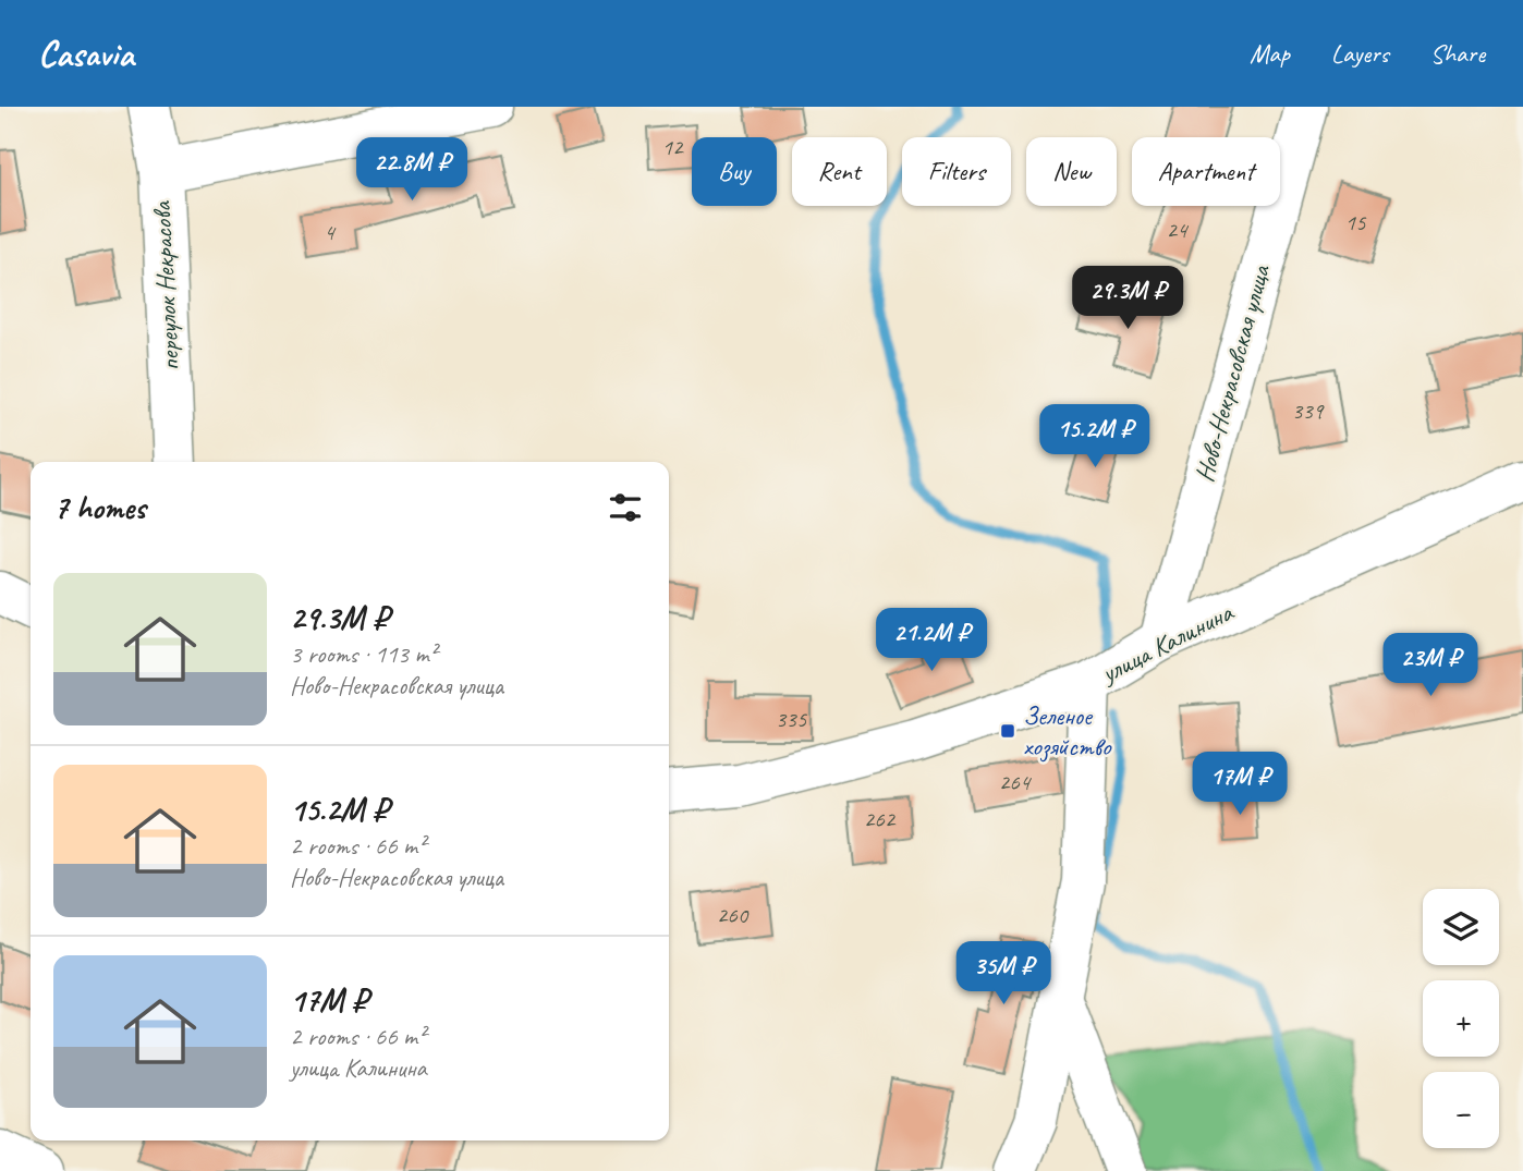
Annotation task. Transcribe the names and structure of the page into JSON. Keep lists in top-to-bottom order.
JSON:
{
  "streets": {
    "street": ["переулок Некрасова", "Ново-Некрасовская улица", "улица Калинина"]
  },
  "crossings": [
    ["Ново-Некрасовская улица", "улица Калинина"]
  ],
  "places": {
    "transit": ["Зеленое хозяйство"]
  },
  "house_numbers": [
    "12",
    "15",
    "24",
    "4",
    "339",
    "335",
    "264",
    "262",
    "260"
  ],
  "page": {
    "header": "Casavia",
    "nav": ["Map", "Layers", "Share"],
    "price": [
      "22.8M ₽",
      "29.3M ₽",
      "15.2M ₽",
      "21.2M ₽",
      "23M ₽",
      "17M ₽",
      "35M ₽"
    ],
    "chip": [
      "Buy",
      "Rent",
      "Filters",
      "New",
      "Apartment"
    ],
    "heading": "7 homes",
    "list": [
      {
        "name": "29.3M ₽",
        "note": "3 rooms · 113 m² · Ново-Некрасовская улица"
      },
      {
        "name": "15.2M ₽",
        "note": "2 rooms · 66 m² · Ново-Некрасовская улица"
      },
      {
        "name": "17M ₽",
        "note": "2 rooms · 66 m² · улица Калинина"
      }
    ],
    "map_buttons": ["+", "−"]
  }
}
